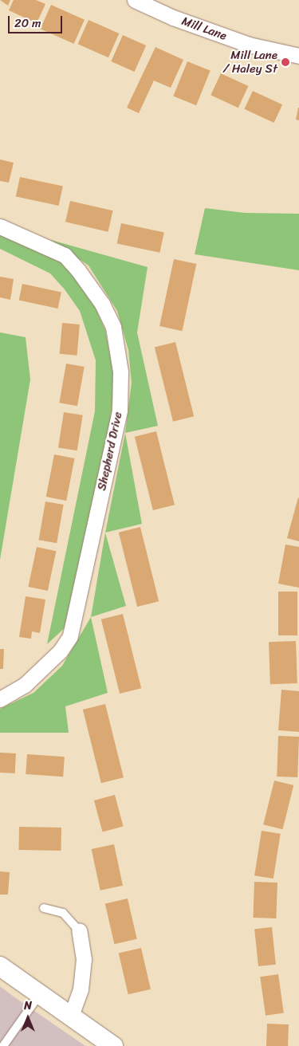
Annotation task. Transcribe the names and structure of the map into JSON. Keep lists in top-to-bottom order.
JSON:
{
  "streets": {
    "street": ["Mill Lane", "Shepherd Drive"]
  },
  "places": ["Mill Lane / Haley St"],
  "scale_bar": "20 m",
  "north": "top"
}
